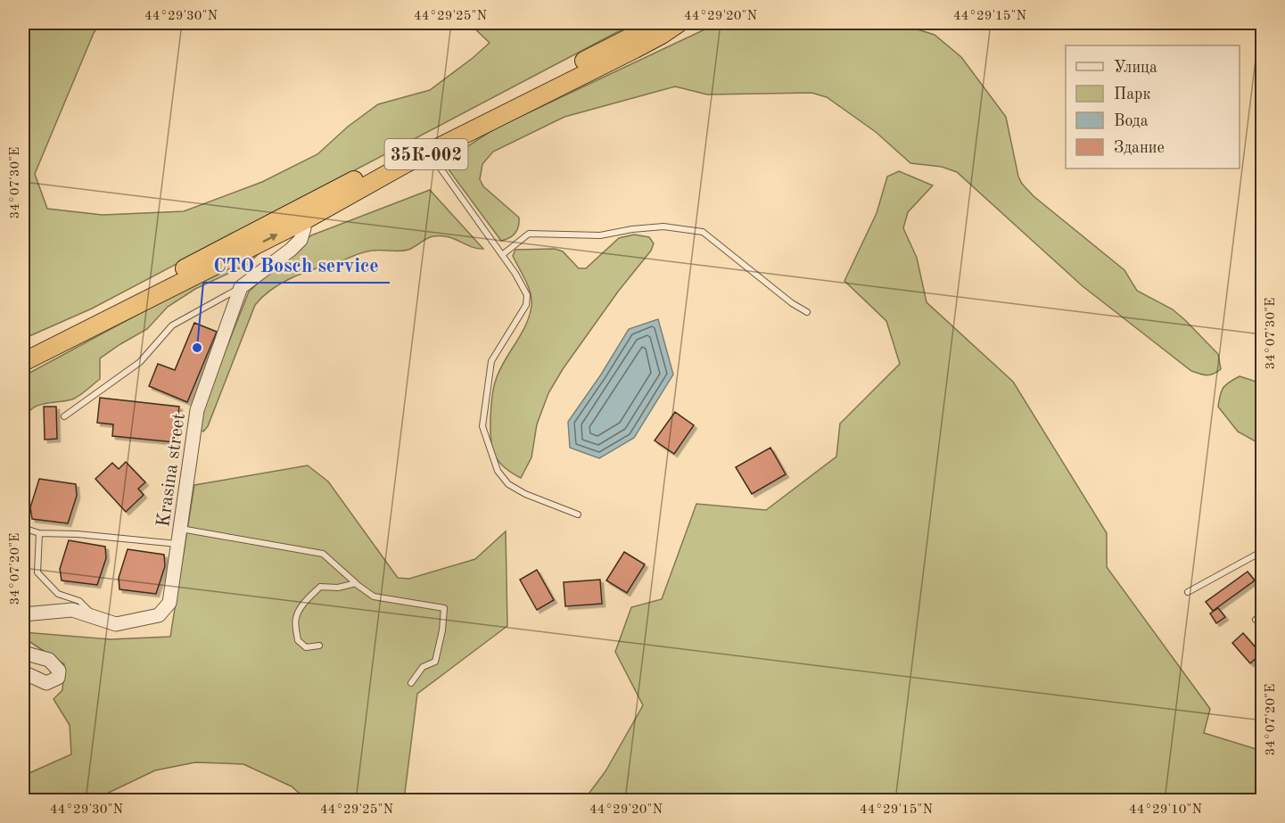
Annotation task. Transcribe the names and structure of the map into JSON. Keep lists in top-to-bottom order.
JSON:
{
  "streets": {
    "highway": ["35К-002"],
    "street": ["Krasina street"]
  },
  "places": ["СТО Bosch service"],
  "legend": [
    "Улица",
    "Парк",
    "Вода",
    "Здание"
  ],
  "coordinates": [
    "44°29'30\"N",
    "44°29'25\"N",
    "44°29'20\"N",
    "44°29'15\"N",
    "34°07'30\"E",
    "34°07'20\"E",
    "44°29'10\"N"
  ]
}
